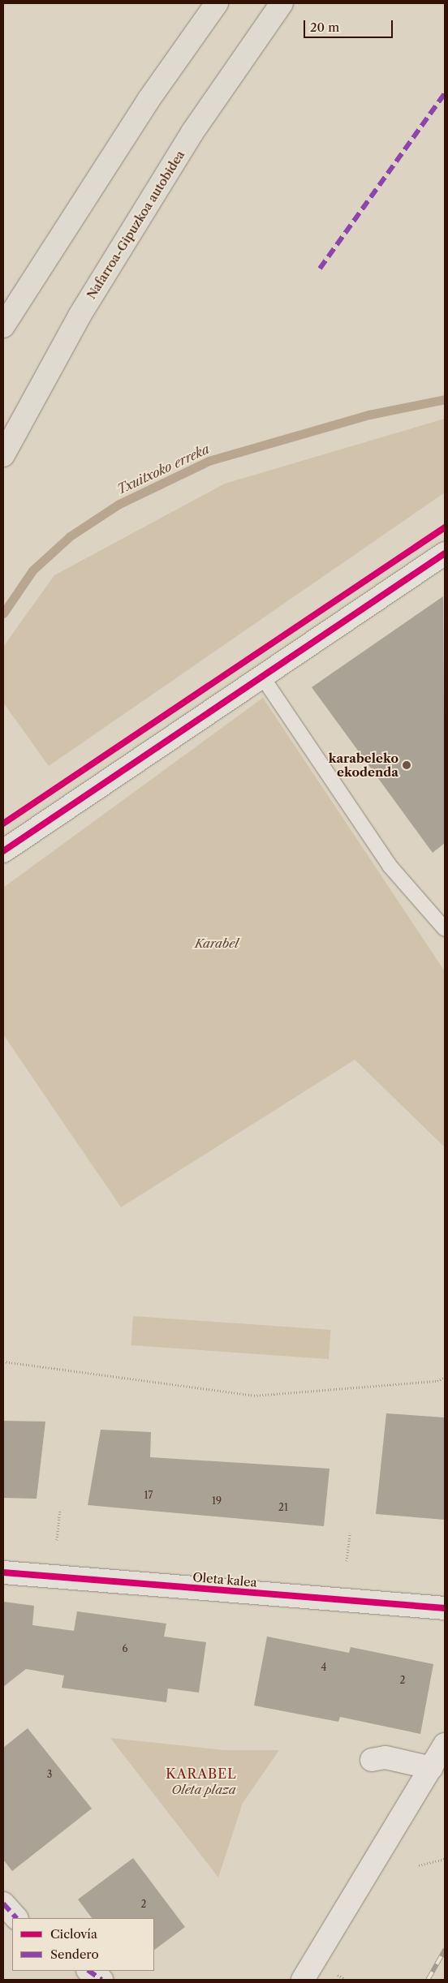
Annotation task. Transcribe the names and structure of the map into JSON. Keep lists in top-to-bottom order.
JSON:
{
  "streets": {
    "highway": ["Nafarroa-Gipuzkoa autobidea"],
    "street": ["Oleta kalea"]
  },
  "districts": ["KARABEL"],
  "water": ["Txuitxoko erreka"],
  "parks": ["Karabel", "Oleta plaza"],
  "places": ["karabeleko ekodenda"],
  "house_numbers": [
    "17",
    "19",
    "21",
    "6",
    "4",
    "2",
    "3",
    "2"
  ],
  "legend": ["Ciclovía", "Sendero"],
  "scale_bar": "20 m"
}
